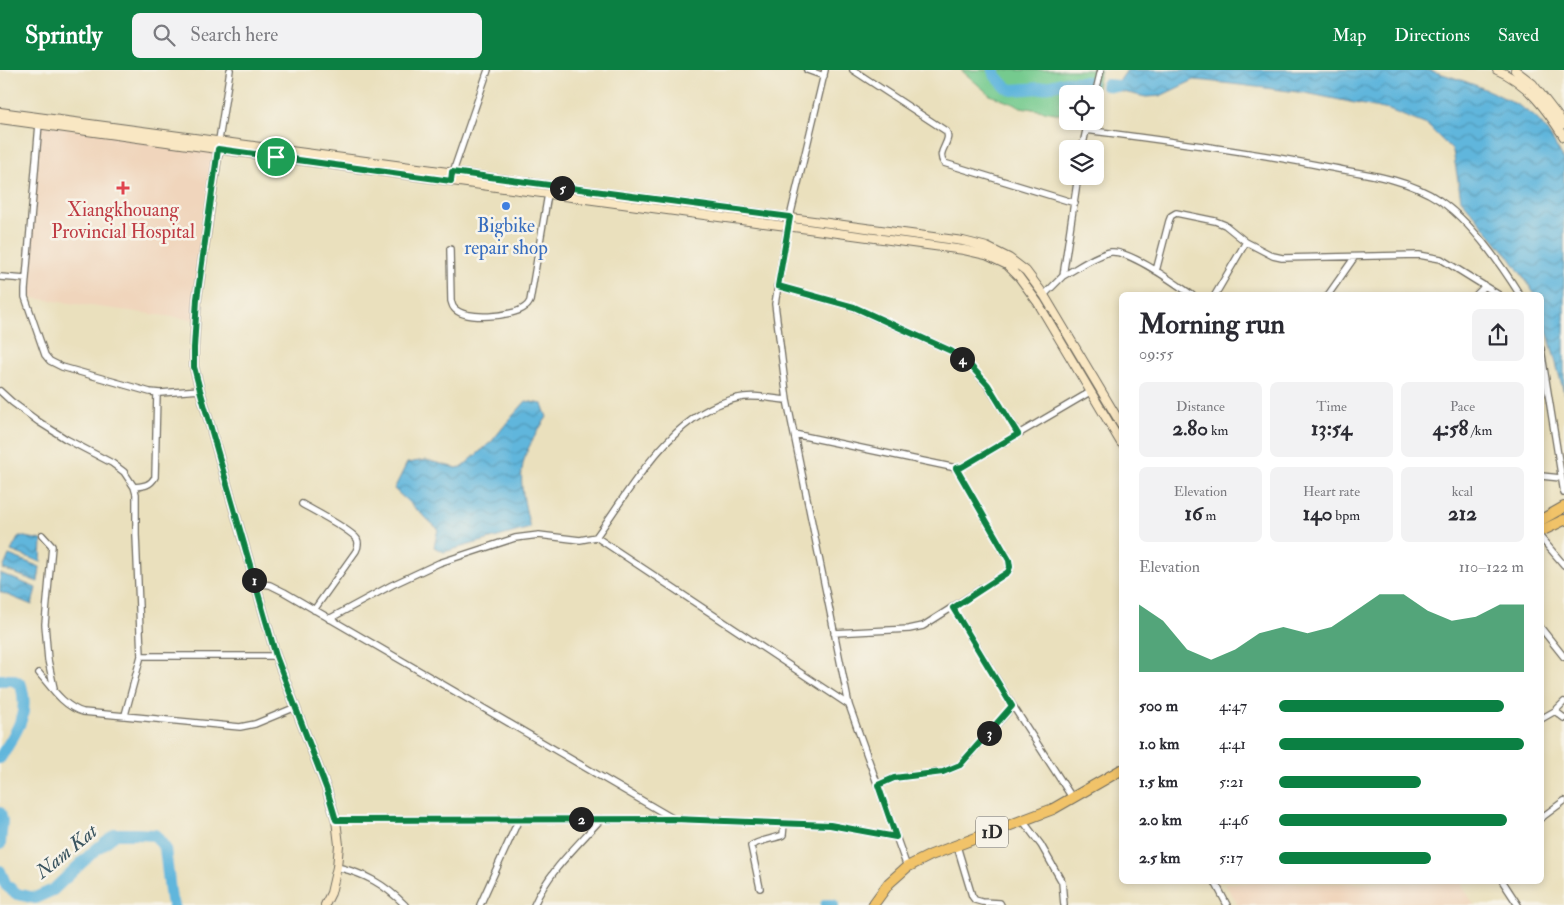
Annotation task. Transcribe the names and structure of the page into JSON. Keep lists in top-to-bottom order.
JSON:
{
  "streets": {
    "highway": ["1D"]
  },
  "water": ["Nam Kat"],
  "places": {
    "health": ["Xiangkhouang Provincial Hospital"],
    "other": ["Bigbike repair shop"]
  },
  "page": {
    "header": "Sprintly",
    "search": "Search here",
    "nav": ["Map", "Directions", "Saved"],
    "pins": [
      "5",
      "4",
      "1",
      "3",
      "2"
    ],
    "heading": ["Morning run", "09:55"],
    "stats": [
      ["Distance", "2.80 km"],
      ["Time", "13:54"],
      ["Pace", "4:58 /km"],
      ["Elevation", "16 m"],
      ["Heart rate", "140 bpm"],
      ["kcal", "212"]
    ],
    "chart": ["Elevation", "110–122 m"],
    "list": [
      {
        "name": "500 m",
        "note": "4:47"
      },
      {
        "name": "1.0 km",
        "note": "4:41"
      },
      {
        "name": "1.5 km",
        "note": "5:21"
      },
      {
        "name": "2.0 km",
        "note": "4:46"
      },
      {
        "name": "2.5 km",
        "note": "5:17"
      }
    ]
  }
}
